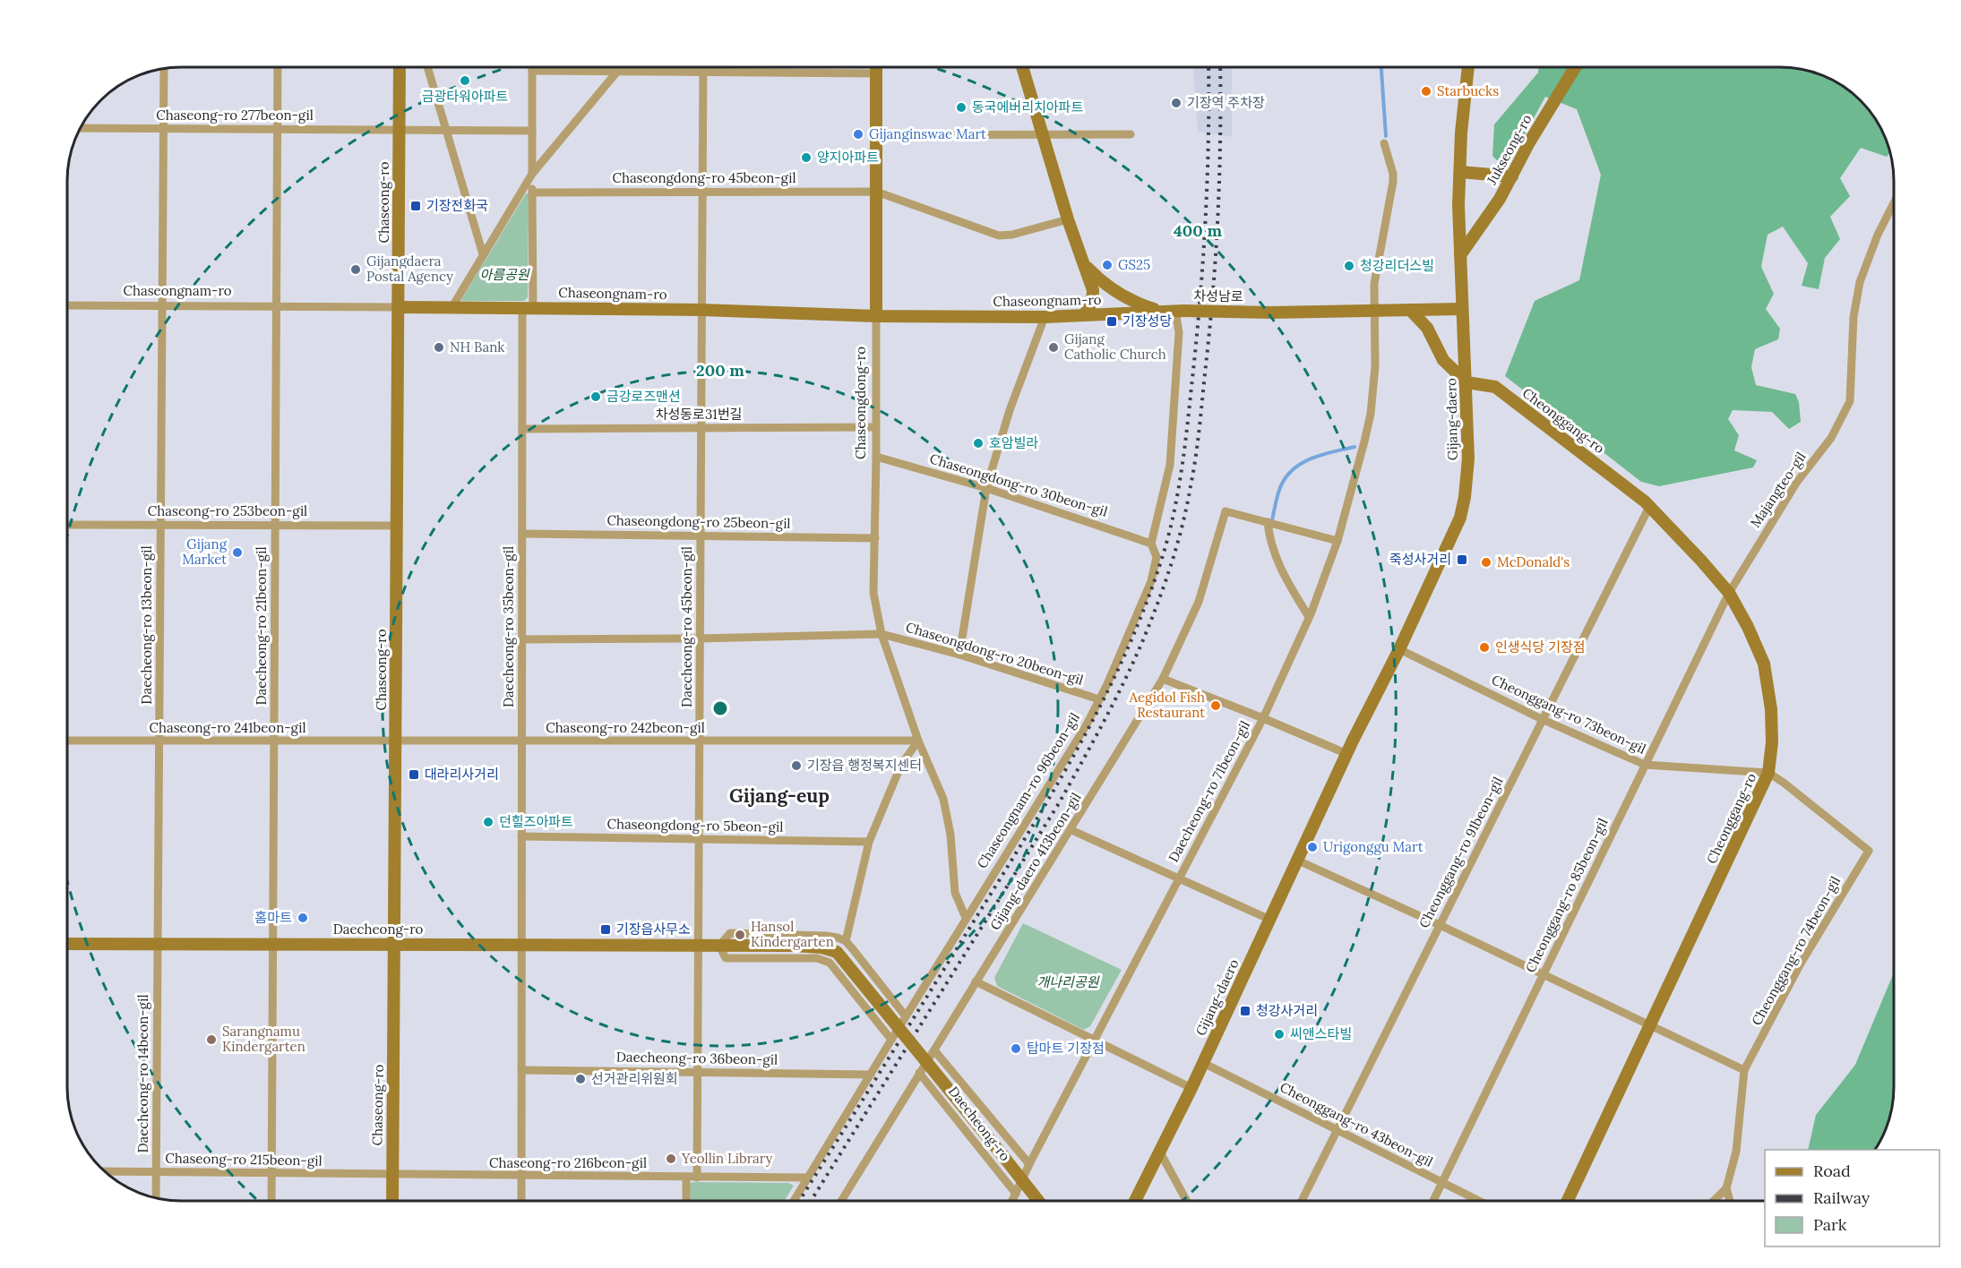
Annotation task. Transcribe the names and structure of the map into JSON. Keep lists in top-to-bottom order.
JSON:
{
  "streets": {
    "main road": [
      "Jukseong-ro",
      "Chaseong-ro",
      "Chaseongnam-ro",
      "차성남로",
      "Chaseongdong-ro",
      "Gijang-daero",
      "Cheonggang-ro",
      "Daecheong-ro"
    ],
    "street": [
      "Chaseong-ro 277beon-gil",
      "Chaseongdong-ro 45beon-gil",
      "차성동로31번길",
      "Chaseongdong-ro 30beon-gil",
      "Majangteo-gil",
      "Chaseong-ro 253beon-gil",
      "Chaseongdong-ro 25beon-gil",
      "Daecheong-ro 13beon-gil",
      "Daecheong-ro 21beon-gil",
      "Daecheong-ro 35beon-gil",
      "Daecheong-ro 45beon-gil",
      "Chaseongdong-ro 20beon-gil",
      "Cheonggang-ro 73beon-gil",
      "Chaseong-ro 241beon-gil",
      "Chaseong-ro 242beon-gil",
      "Chaseongnam-ro 96beon-gil",
      "Daecheong-ro 71beon-gil",
      "Chaseongdong-ro 5beon-gil",
      "Cheonggang-ro 91beon-gil",
      "Gijang-daero 413beon-gil",
      "Cheonggang-ro 85beon-gil",
      "Cheonggang-ro 74beon-gil",
      "Daecheong-ro 36beon-gil",
      "Daecheong-ro 14beon-gil",
      "Cheonggang-ro 43beon-gil",
      "Chaseong-ro 215beon-gil",
      "Chaseong-ro 216beon-gil"
    ]
  },
  "crossings": [
    ["Chaseong-ro 277beon-gil", "Chaseong-ro"],
    ["Chaseong-ro 277beon-gil", "Daecheong-ro 13beon-gil"],
    ["Chaseong-ro 277beon-gil", "Daecheong-ro 21beon-gil"],
    ["Jukseong-ro", "Gijang-daero"],
    ["Chaseongdong-ro 45beon-gil", "Chaseongdong-ro"],
    ["Chaseongdong-ro 45beon-gil", "Daecheong-ro 35beon-gil"],
    ["Chaseongdong-ro 45beon-gil", "Daecheong-ro 45beon-gil"],
    ["Chaseong-ro", "Chaseongnam-ro"],
    ["Chaseong-ro", "Chaseong-ro 253beon-gil"],
    ["Chaseong-ro", "Chaseong-ro 241beon-gil"],
    ["Chaseong-ro", "Chaseong-ro 242beon-gil"],
    ["Chaseong-ro", "Daecheong-ro"],
    ["Chaseong-ro", "Chaseong-ro 215beon-gil"],
    ["Chaseong-ro", "Chaseong-ro 216beon-gil"],
    ["Chaseongnam-ro", "차성남로"],
    ["Chaseongnam-ro", "Chaseongdong-ro"],
    ["Chaseongnam-ro", "Daecheong-ro 13beon-gil"],
    ["Chaseongnam-ro", "Daecheong-ro 21beon-gil"],
    ["Chaseongnam-ro", "Daecheong-ro 35beon-gil"],
    ["Chaseongnam-ro", "Daecheong-ro 45beon-gil"],
    ["차성남로", "Daecheong-ro 71beon-gil"],
    ["Chaseongdong-ro", "차성동로31번길"],
    ["Chaseongdong-ro", "Chaseongdong-ro 30beon-gil"],
    ["Chaseongdong-ro", "Chaseongdong-ro 25beon-gil"],
    ["Chaseongdong-ro", "Chaseongdong-ro 20beon-gil"],
    ["Chaseongdong-ro", "Chaseong-ro 242beon-gil"],
    ["Chaseongdong-ro", "Chaseongnam-ro 96beon-gil"],
    ["차성동로31번길", "Daecheong-ro 35beon-gil"],
    ["차성동로31번길", "Daecheong-ro 45beon-gil"],
    ["Gijang-daero", "Cheonggang-ro"],
    ["Gijang-daero", "Cheonggang-ro 73beon-gil"],
    ["Gijang-daero", "Cheonggang-ro 43beon-gil"],
    ["Cheonggang-ro", "Majangteo-gil"],
    ["Cheonggang-ro", "Cheonggang-ro 73beon-gil"],
    ["Cheonggang-ro", "Cheonggang-ro 91beon-gil"],
    ["Cheonggang-ro", "Cheonggang-ro 85beon-gil"],
    ["Cheonggang-ro", "Cheonggang-ro 74beon-gil"],
    ["Chaseongdong-ro 30beon-gil", "Chaseongnam-ro 96beon-gil"],
    ["Majangteo-gil", "Cheonggang-ro 85beon-gil"],
    ["Chaseong-ro 253beon-gil", "Daecheong-ro 13beon-gil"],
    ["Chaseong-ro 253beon-gil", "Daecheong-ro 21beon-gil"],
    ["Chaseongdong-ro 25beon-gil", "Daecheong-ro 35beon-gil"],
    ["Chaseongdong-ro 25beon-gil", "Daecheong-ro 45beon-gil"],
    ["Daecheong-ro 13beon-gil", "Chaseong-ro 241beon-gil"],
    ["Daecheong-ro 13beon-gil", "Daecheong-ro"],
    ["Daecheong-ro 13beon-gil", "Daecheong-ro 14beon-gil"],
    ["Daecheong-ro 21beon-gil", "Chaseong-ro 241beon-gil"],
    ["Daecheong-ro 21beon-gil", "Daecheong-ro"],
    ["Daecheong-ro 21beon-gil", "Chaseong-ro 215beon-gil"],
    ["Daecheong-ro 35beon-gil", "Chaseongdong-ro 20beon-gil"],
    ["Daecheong-ro 35beon-gil", "Chaseong-ro 242beon-gil"],
    ["Daecheong-ro 35beon-gil", "Chaseongdong-ro 5beon-gil"],
    ["Daecheong-ro 35beon-gil", "Daecheong-ro"],
    ["Daecheong-ro 45beon-gil", "Chaseongdong-ro 20beon-gil"],
    ["Daecheong-ro 45beon-gil", "Chaseong-ro 242beon-gil"],
    ["Daecheong-ro 45beon-gil", "Chaseongdong-ro 5beon-gil"],
    ["Daecheong-ro 45beon-gil", "Daecheong-ro"],
    ["Chaseongdong-ro 20beon-gil", "Chaseongnam-ro 96beon-gil"],
    ["Cheonggang-ro 73beon-gil", "Cheonggang-ro 91beon-gil"],
    ["Cheonggang-ro 73beon-gil", "Cheonggang-ro 85beon-gil"],
    ["Cheonggang-ro 73beon-gil", "Cheonggang-ro 74beon-gil"],
    ["Chaseong-ro 241beon-gil", "Chaseong-ro 242beon-gil"],
    ["Chaseongnam-ro 96beon-gil", "Daecheong-ro 36beon-gil"],
    ["Chaseongnam-ro 96beon-gil", "Chaseong-ro 216beon-gil"],
    ["Daecheong-ro 71beon-gil", "Gijang-daero 413beon-gil"],
    ["Daecheong-ro 71beon-gil", "Daecheong-ro"],
    ["Cheonggang-ro 91beon-gil", "Cheonggang-ro 43beon-gil"],
    ["Gijang-daero 413beon-gil", "Daecheong-ro"],
    ["Cheonggang-ro 85beon-gil", "Cheonggang-ro 43beon-gil"],
    ["Daecheong-ro", "Daecheong-ro 14beon-gil"],
    ["Daecheong-ro 14beon-gil", "Chaseong-ro 215beon-gil"],
    ["Chaseong-ro 215beon-gil", "Chaseong-ro 216beon-gil"]
  ],
  "districts": ["Gijang-eup"],
  "parks": ["아름공원", "개나리공원"],
  "places": {
    "other": [
      "금광타워아파트",
      "Starbucks",
      "기장역 주차장",
      "동국에버리치아파트",
      "Gijanginswae Mart",
      "양지아파트",
      "GS25",
      "청강리더스빌",
      "Gijangdaera Postal Agency",
      "NH Bank",
      "Gijang Catholic Church",
      "금강로즈맨션",
      "호암빌라",
      "Gijang Market",
      "McDonald's",
      "인생식당 기장점",
      "Aegidol Fish Restaurant",
      "기장읍 행정복지센터",
      "던힐즈아파트",
      "Urigonggu Mart",
      "홈마트",
      "Hansol Kindergarten",
      "씨앤스타빌",
      "Sarangnamu Kindergarten",
      "탑마트 기장점",
      "선거관리위원회",
      "Yeollin Library"
    ],
    "transit": [
      "기장전화국",
      "기장성당",
      "죽성사거리",
      "대라리사거리",
      "기장읍사무소",
      "청강사거리"
    ]
  },
  "legend": ["Road", "Railway", "Park"],
  "rings": ["400 m", "200 m"]
}
